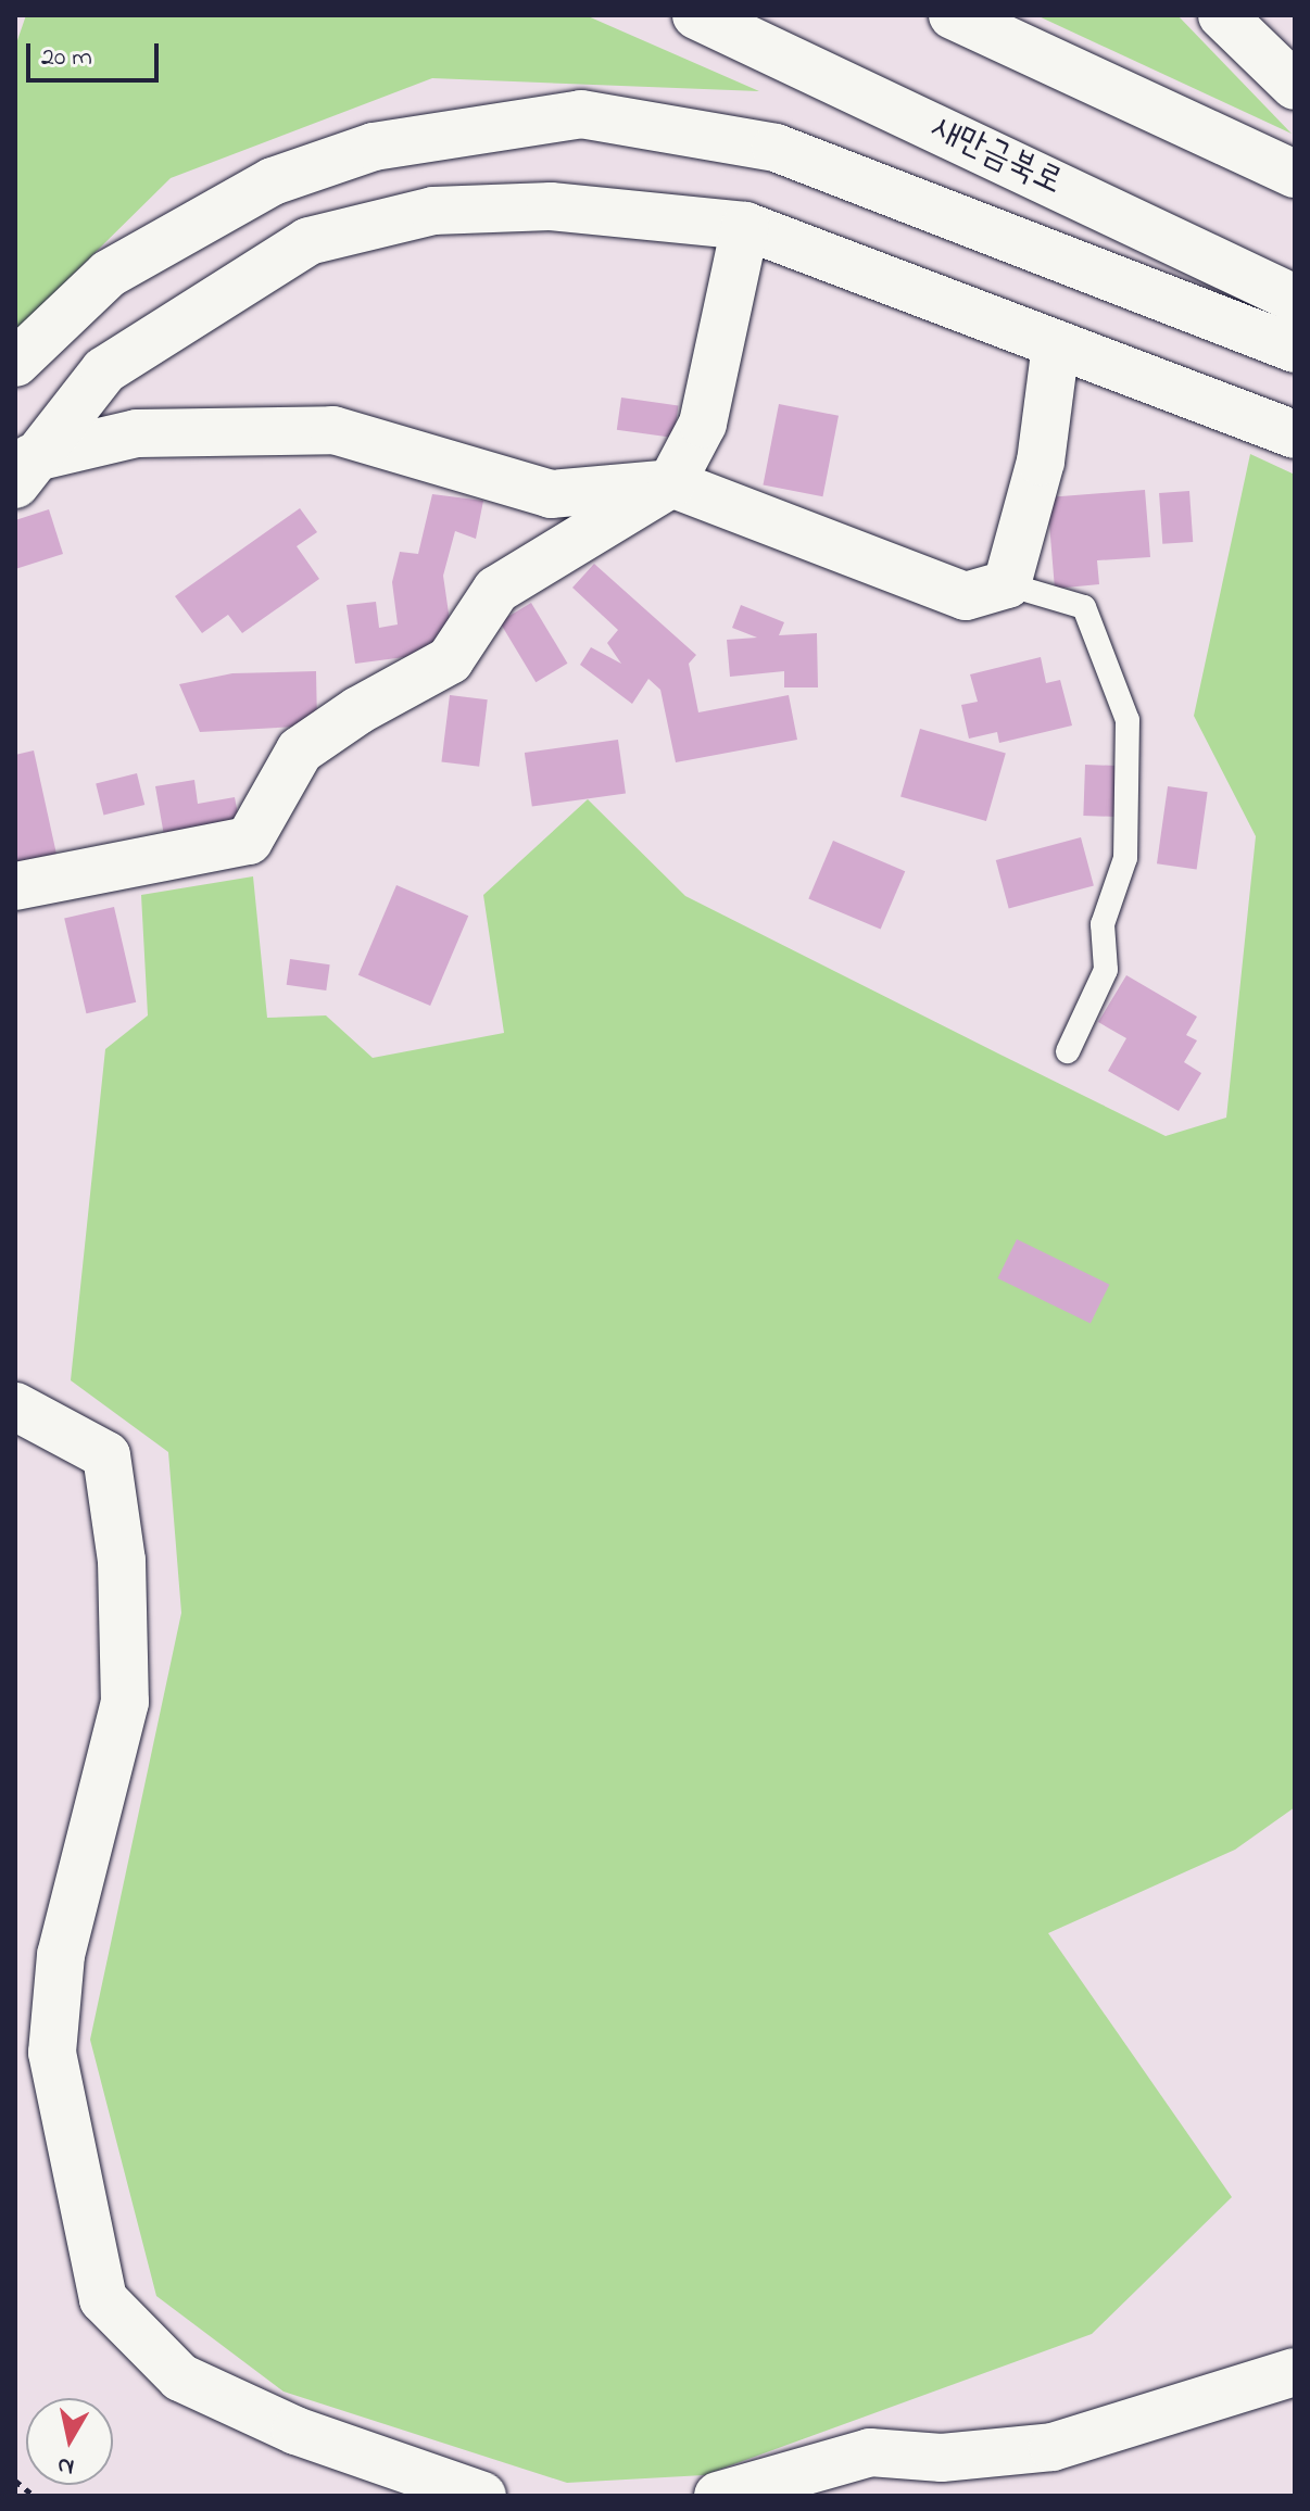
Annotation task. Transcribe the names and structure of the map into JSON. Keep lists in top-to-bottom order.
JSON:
{
  "streets": {
    "main road": ["새만금북로"]
  },
  "scale_bar": "20 m",
  "north": "bottom"
}
